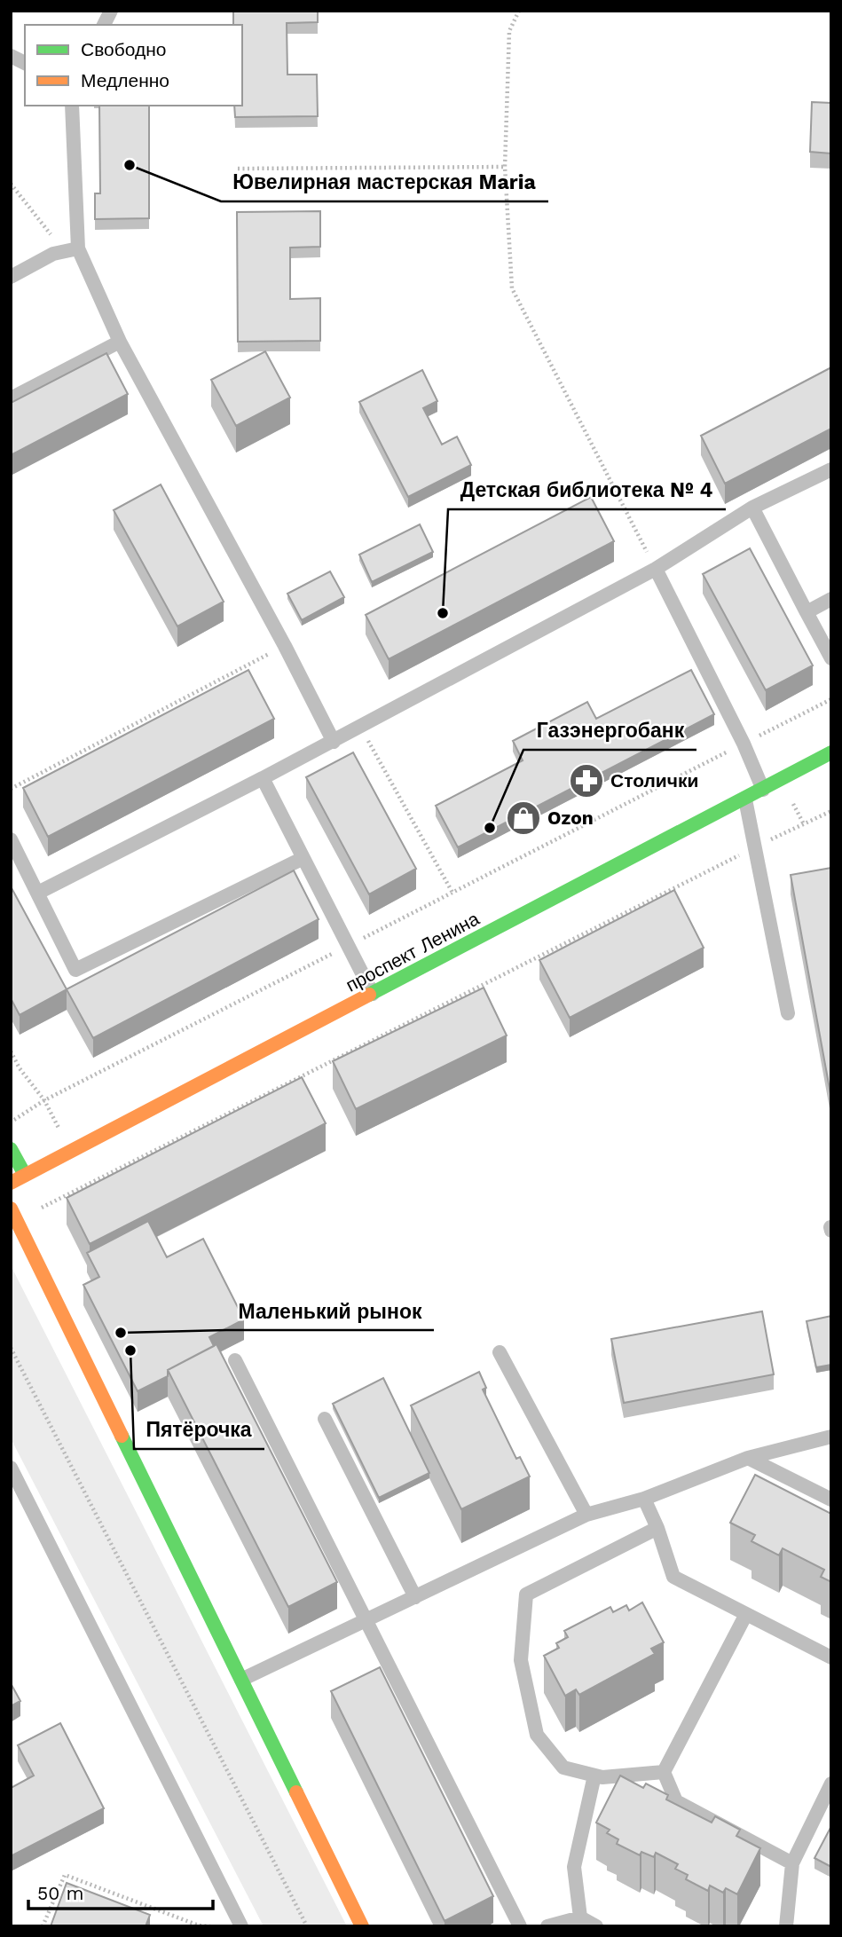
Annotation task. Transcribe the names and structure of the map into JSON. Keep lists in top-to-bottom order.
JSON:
{
  "streets": {
    "main road": ["проспект Ленина"]
  },
  "places": {
    "other": [
      "Ювелирная мастерская Maria",
      "Детская библиотека № 4",
      "Газэнергобанк",
      "Маленький рынок",
      "Пятёрочка"
    ],
    "pharmacy": ["Столички"],
    "shop": ["Ozon"]
  },
  "legend": ["Свободно", "Медленно"],
  "scale_bar": "50 m"
}
